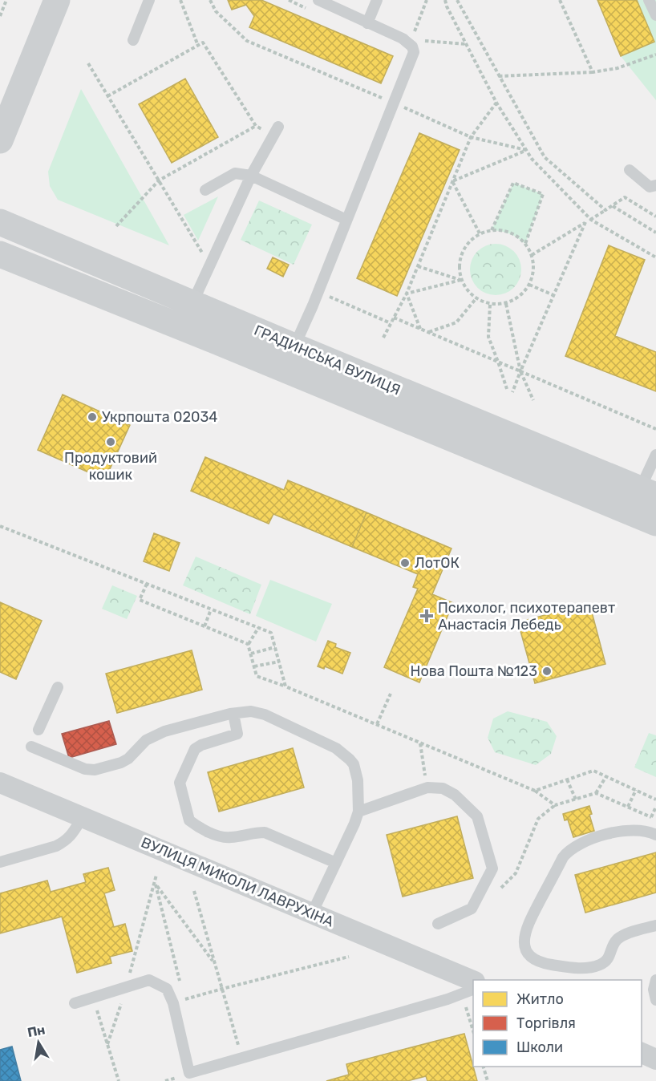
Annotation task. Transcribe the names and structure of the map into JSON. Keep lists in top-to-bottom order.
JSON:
{
  "streets": {
    "street": ["ГРАДИНСЬКА ВУЛИЦЯ", "ВУЛИЦЯ МИКОЛИ ЛАВРУХІНА"]
  },
  "places": {
    "other": [
      "Укрпошта 02034",
      "Продуктовий кошик",
      "ЛотОК",
      "Нова Пошта №123"
    ],
    "health": ["Психолог, психотерапевт Анастасія Лебедь"]
  },
  "legend": ["Житло", "Торгівля", "Школи"],
  "north": "top"
}
